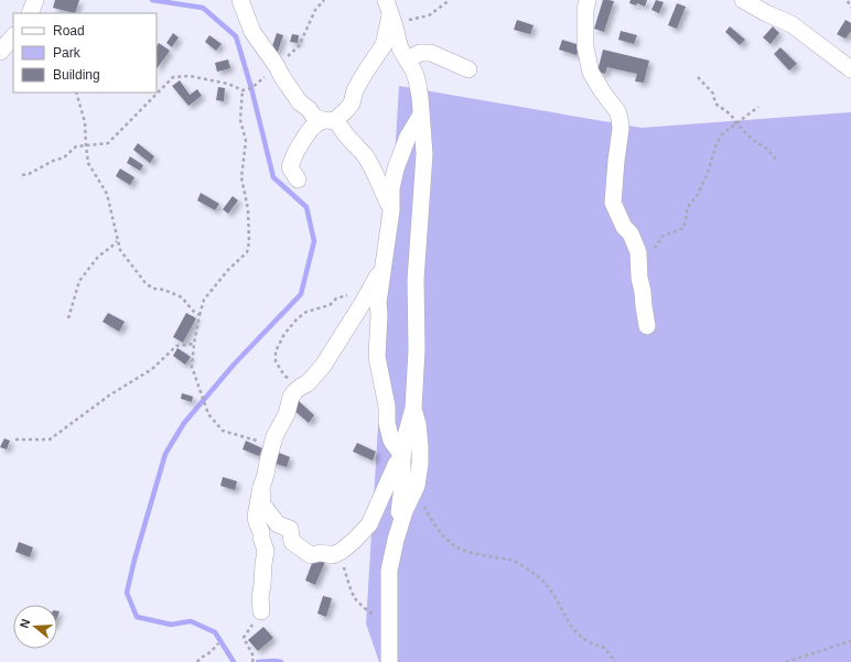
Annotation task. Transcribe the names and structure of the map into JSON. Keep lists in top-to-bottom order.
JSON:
{
  "legend": ["Road", "Park", "Building"],
  "north": "left"
}
